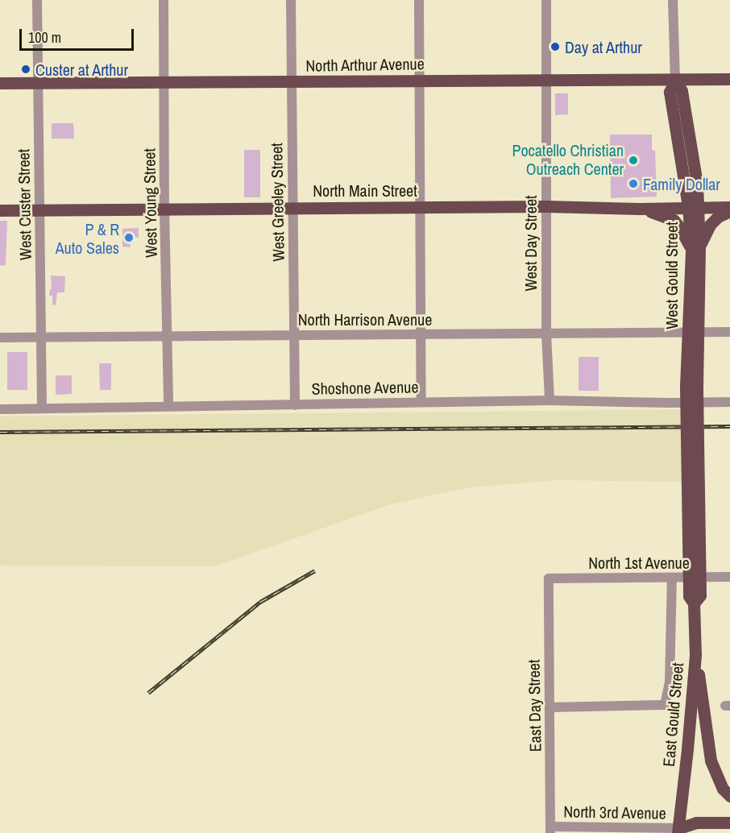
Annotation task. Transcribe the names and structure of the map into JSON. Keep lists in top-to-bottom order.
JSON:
{
  "streets": {
    "main road": [
      "North Arthur Avenue",
      "North Main Street",
      "West Gould Street",
      "East Gould Street"
    ],
    "street": [
      "West Greeley Street",
      "West Young Street",
      "West Custer Street",
      "West Day Street",
      "North Harrison Avenue",
      "Shoshone Avenue",
      "North 1st Avenue",
      "East Day Street",
      "North 3rd Avenue"
    ]
  },
  "crossings": [
    ["North Arthur Avenue", "West Greeley Street"],
    ["North Arthur Avenue", "West Young Street"],
    ["North Arthur Avenue", "West Custer Street"],
    ["North Arthur Avenue", "West Day Street"],
    ["North Arthur Avenue", "West Gould Street"],
    ["North Main Street", "West Greeley Street"],
    ["North Main Street", "West Young Street"],
    ["North Main Street", "West Custer Street"],
    ["North Main Street", "West Day Street"],
    ["North Main Street", "West Gould Street"],
    ["West Greeley Street", "North Harrison Avenue"],
    ["West Greeley Street", "Shoshone Avenue"],
    ["West Young Street", "North Harrison Avenue"],
    ["West Young Street", "Shoshone Avenue"],
    ["West Custer Street", "North Harrison Avenue"],
    ["West Custer Street", "Shoshone Avenue"],
    ["West Day Street", "North Harrison Avenue"],
    ["West Day Street", "Shoshone Avenue"],
    ["West Gould Street", "East Gould Street"],
    ["North 1st Avenue", "East Day Street"],
    ["East Day Street", "North 3rd Avenue"],
    ["East Gould Street", "North 3rd Avenue"]
  ],
  "places": [
    "Day at Arthur",
    "Custer at Arthur",
    "Pocatello Christian Outreach Center",
    "Family Dollar",
    "P & R Auto Sales"
  ],
  "scale_bar": "100 m"
}
